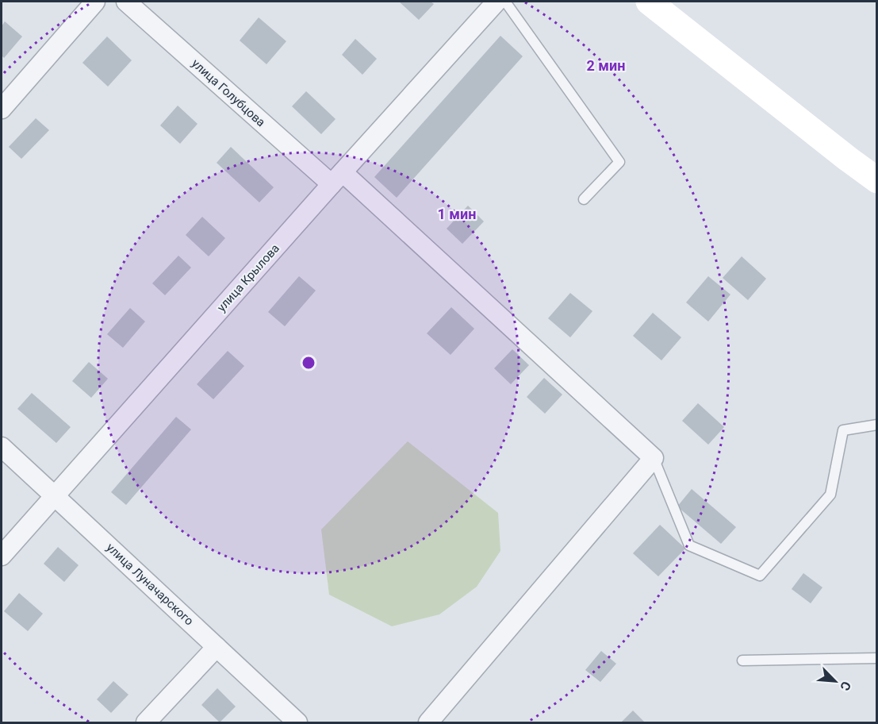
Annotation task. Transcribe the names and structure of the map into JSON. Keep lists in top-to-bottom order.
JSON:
{
  "streets": {
    "street": ["улица Голубцова", "улица Крылова", "улица Луначарского"]
  },
  "crossings": [
    ["улица Голубцова", "улица Крылова"],
    ["улица Крылова", "улица Луначарского"]
  ],
  "north": "bottom right",
  "rings": ["2 мин", "1 мин"]
}
